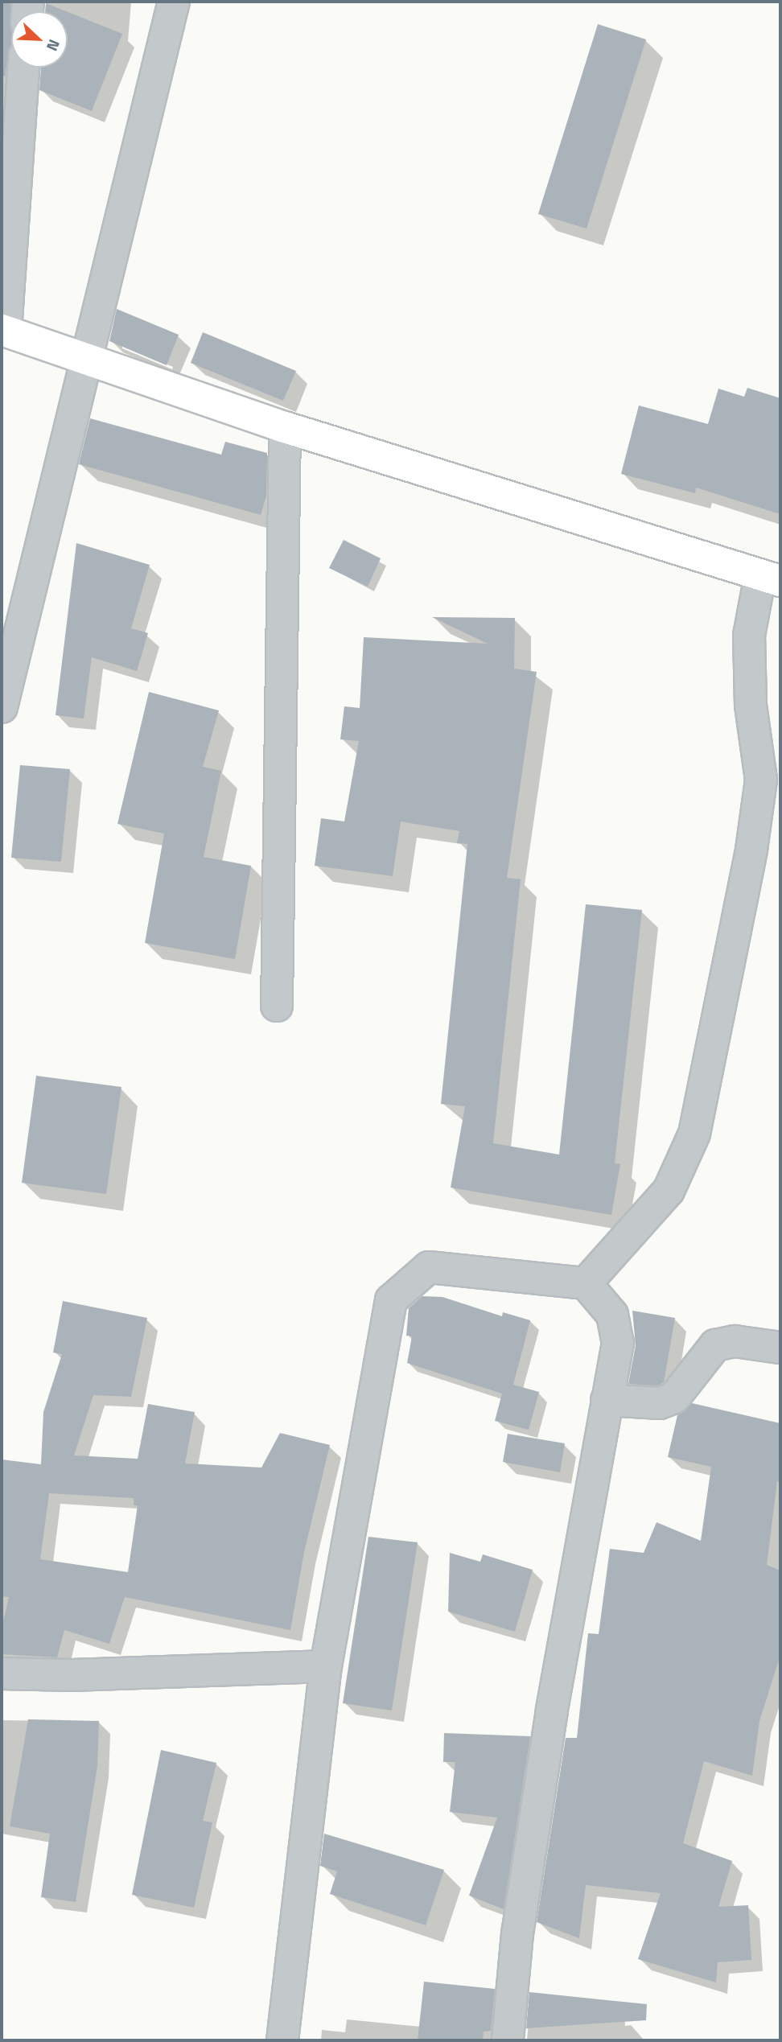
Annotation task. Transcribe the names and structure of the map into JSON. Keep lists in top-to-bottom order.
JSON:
{
  "north": "bottom right"
}
